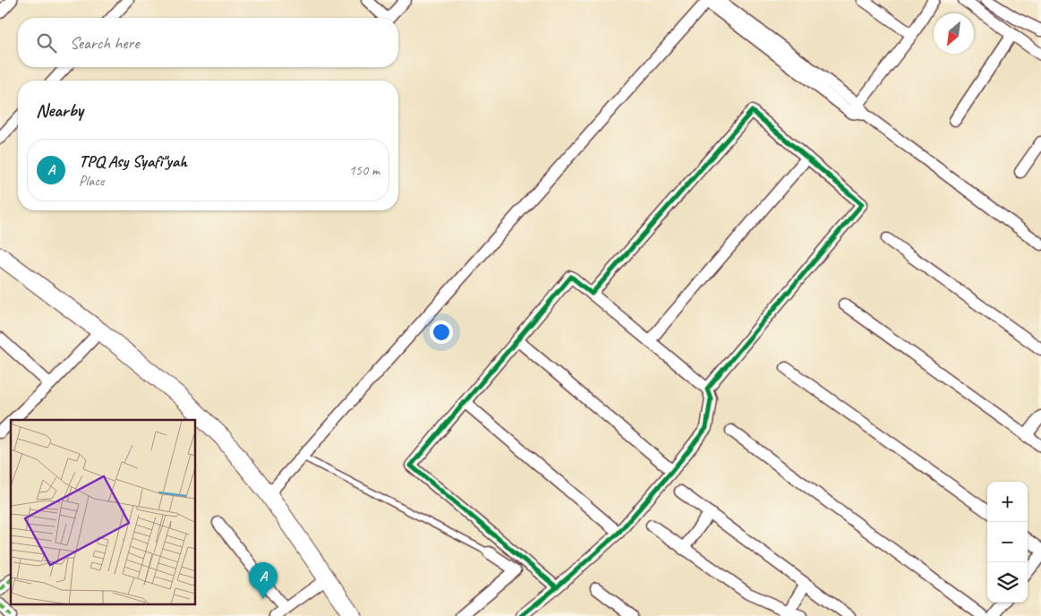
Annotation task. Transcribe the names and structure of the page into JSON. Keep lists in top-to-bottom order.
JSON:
{
  "north": "bottom left",
  "page": {
    "search": "Search here",
    "heading": "Nearby",
    "list": [
      {
        "mark": "A",
        "name": "TPQ Asy Syafi\"yah",
        "note": "Place",
        "value": "150 m"
      }
    ],
    "map_buttons": ["+", "−"],
    "pins": "A"
  }
}
